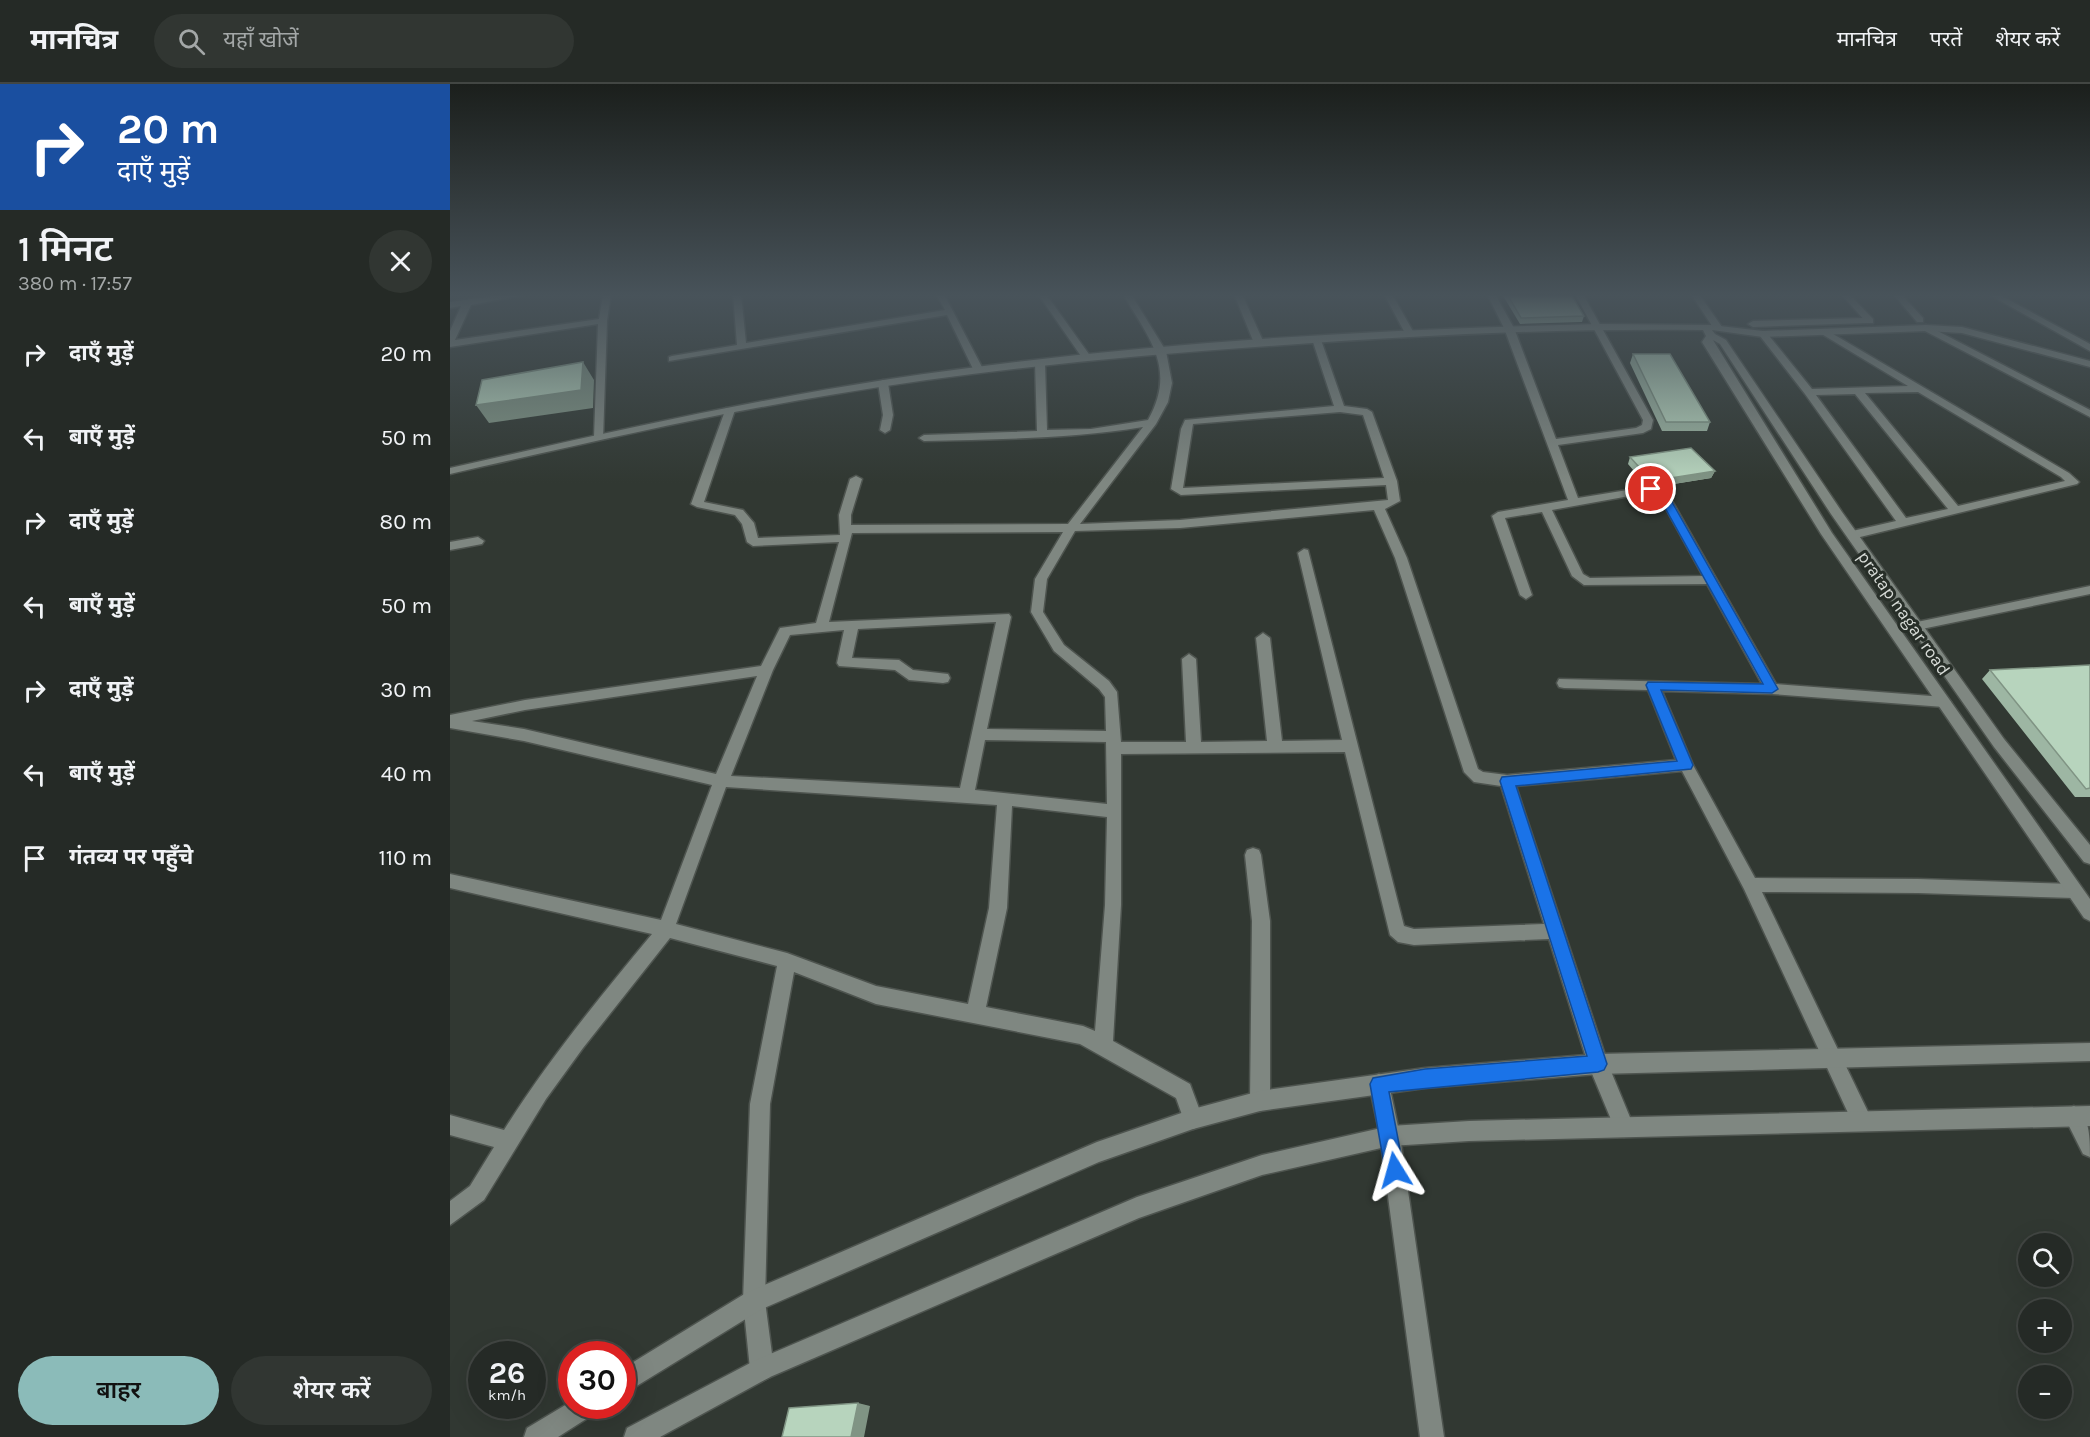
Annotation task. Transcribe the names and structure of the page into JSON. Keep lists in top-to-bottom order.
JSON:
{
  "streets": {
    "street": ["pratap nagar road"]
  },
  "page": {
    "header": "मानचित्र",
    "search": "यहाँ खोजें",
    "nav": ["मानचित्र", "परतें", "शेयर करें"],
    "turn": ["20 m", "दाएँ मुड़ें"],
    "heading": ["1 मिनट", "380 m · 17:57"],
    "list": [
      {
        "name": "दाएँ मुड़ें",
        "value": "20 m"
      },
      {
        "name": "बाएँ मुड़ें",
        "value": "50 m"
      },
      {
        "name": "दाएँ मुड़ें",
        "value": "80 m"
      },
      {
        "name": "बाएँ मुड़ें",
        "value": "50 m"
      },
      {
        "name": "दाएँ मुड़ें",
        "value": "30 m"
      },
      {
        "name": "बाएँ मुड़ें",
        "value": "40 m"
      },
      {
        "name": "गंतव्य पर पहुँचे",
        "value": "110 m"
      }
    ],
    "map_buttons": ["+", "−"],
    "speed": "26 km/h",
    "limit": "30",
    "buttons": ["बाहर", "शेयर करें"]
  }
}
